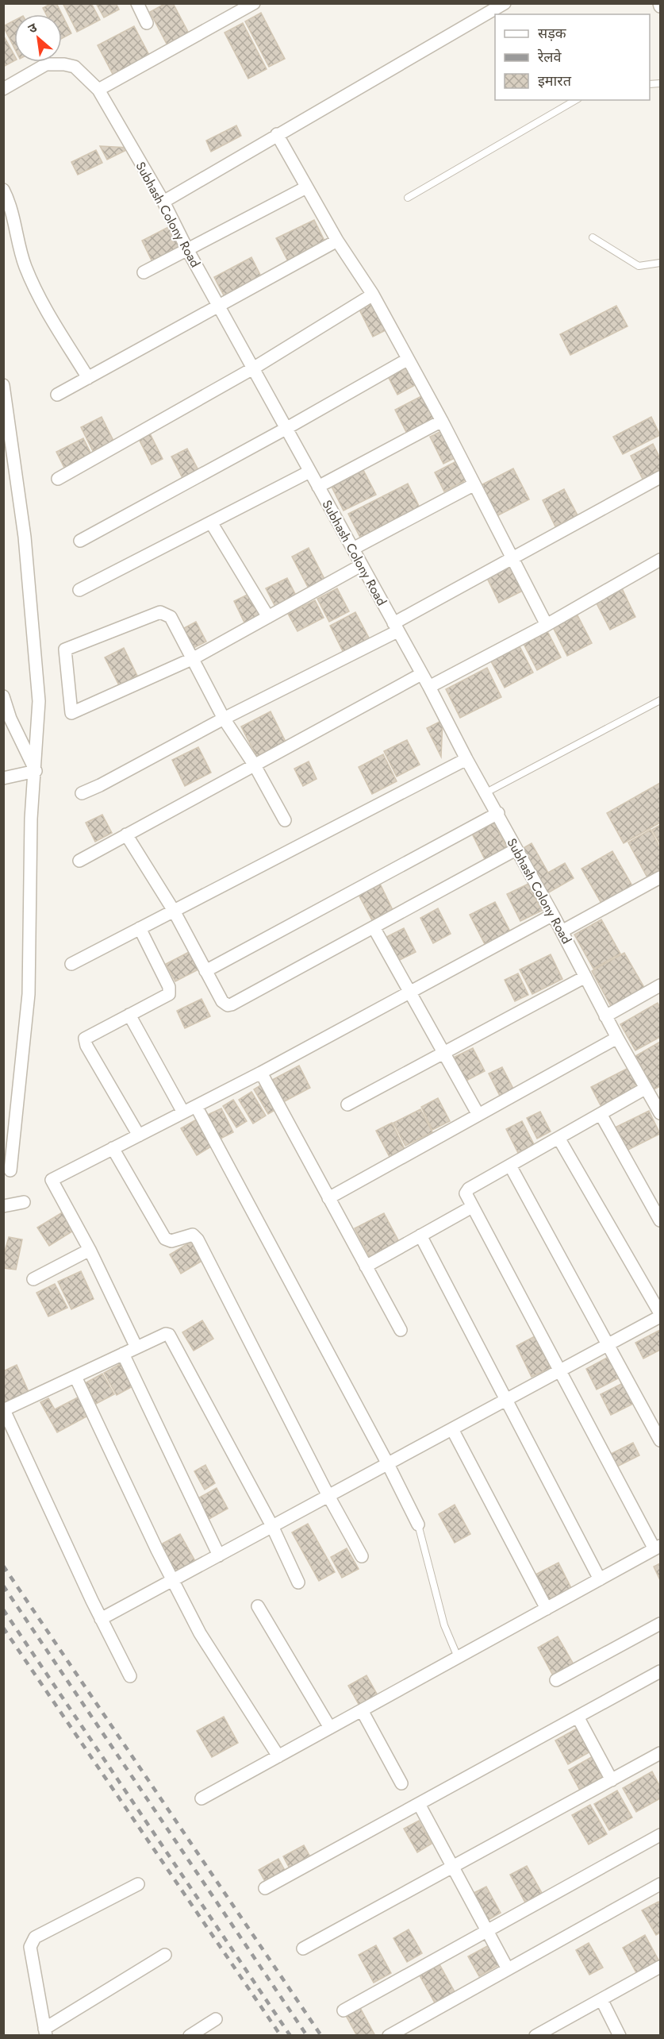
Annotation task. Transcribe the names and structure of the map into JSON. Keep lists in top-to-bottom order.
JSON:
{
  "streets": {
    "street": ["Subhash Colony Road"]
  },
  "legend": ["सड़क", "रेलवे", "इमारत"],
  "north": "top left"
}
